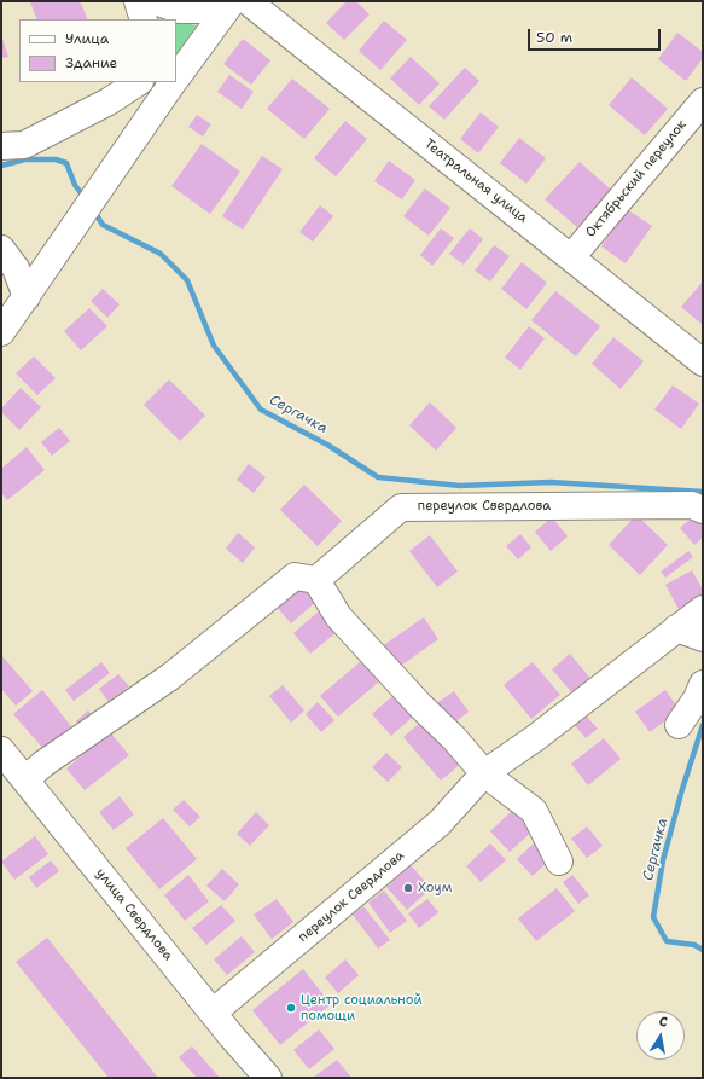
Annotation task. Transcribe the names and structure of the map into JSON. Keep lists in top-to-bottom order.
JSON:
{
  "streets": {
    "street": [
      "Октябрьский переулок",
      "Театральная улица",
      "переулок Свердлова",
      "улица Свердлова"
    ]
  },
  "crossings": [
    ["Октябрьский переулок", "Театральная улица"],
    ["переулок Свердлова", "улица Свердлова"]
  ],
  "water": ["Сергачка"],
  "places": ["Хоум", "Центр социальной помощи"],
  "legend": ["Улица", "Здание"],
  "scale_bar": "50 m",
  "north": "top"
}
